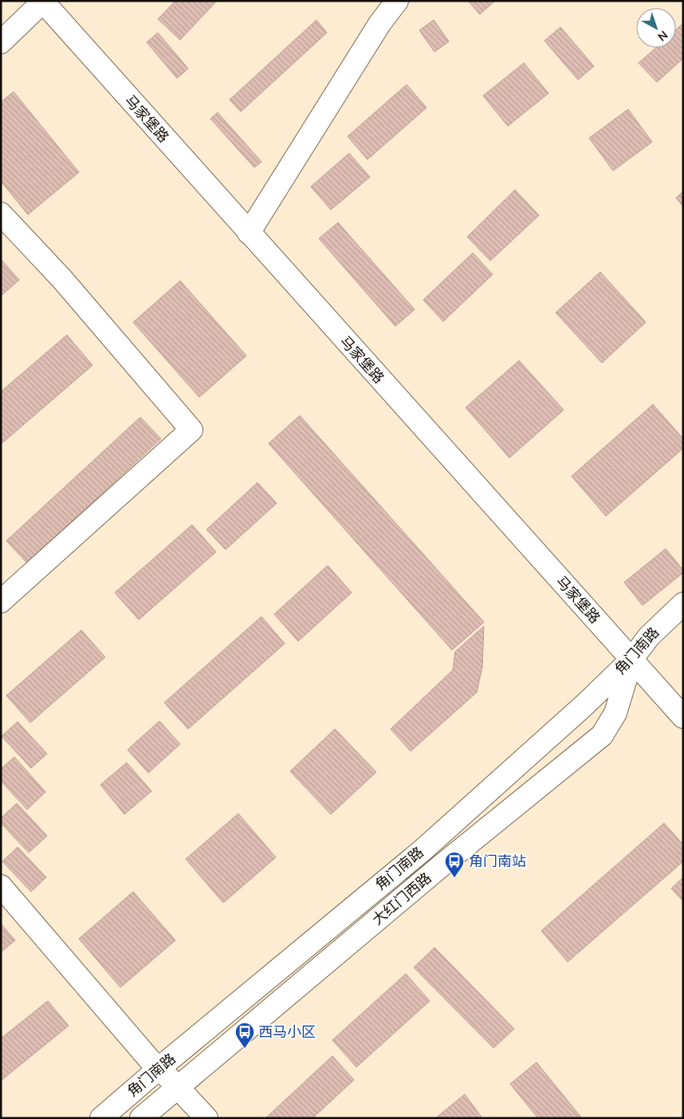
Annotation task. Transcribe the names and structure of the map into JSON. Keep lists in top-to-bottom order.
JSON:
{
  "streets": {
    "street": ["马家堡路", "角门南路", "大红门西路"]
  },
  "crossings": [
    ["马家堡路", "角门南路"],
    ["马家堡路", "大红门西路"],
    ["角门南路", "大红门西路"]
  ],
  "places": {
    "bus stop": ["角门南站", "西马小区"]
  },
  "north": "bottom right"
}
